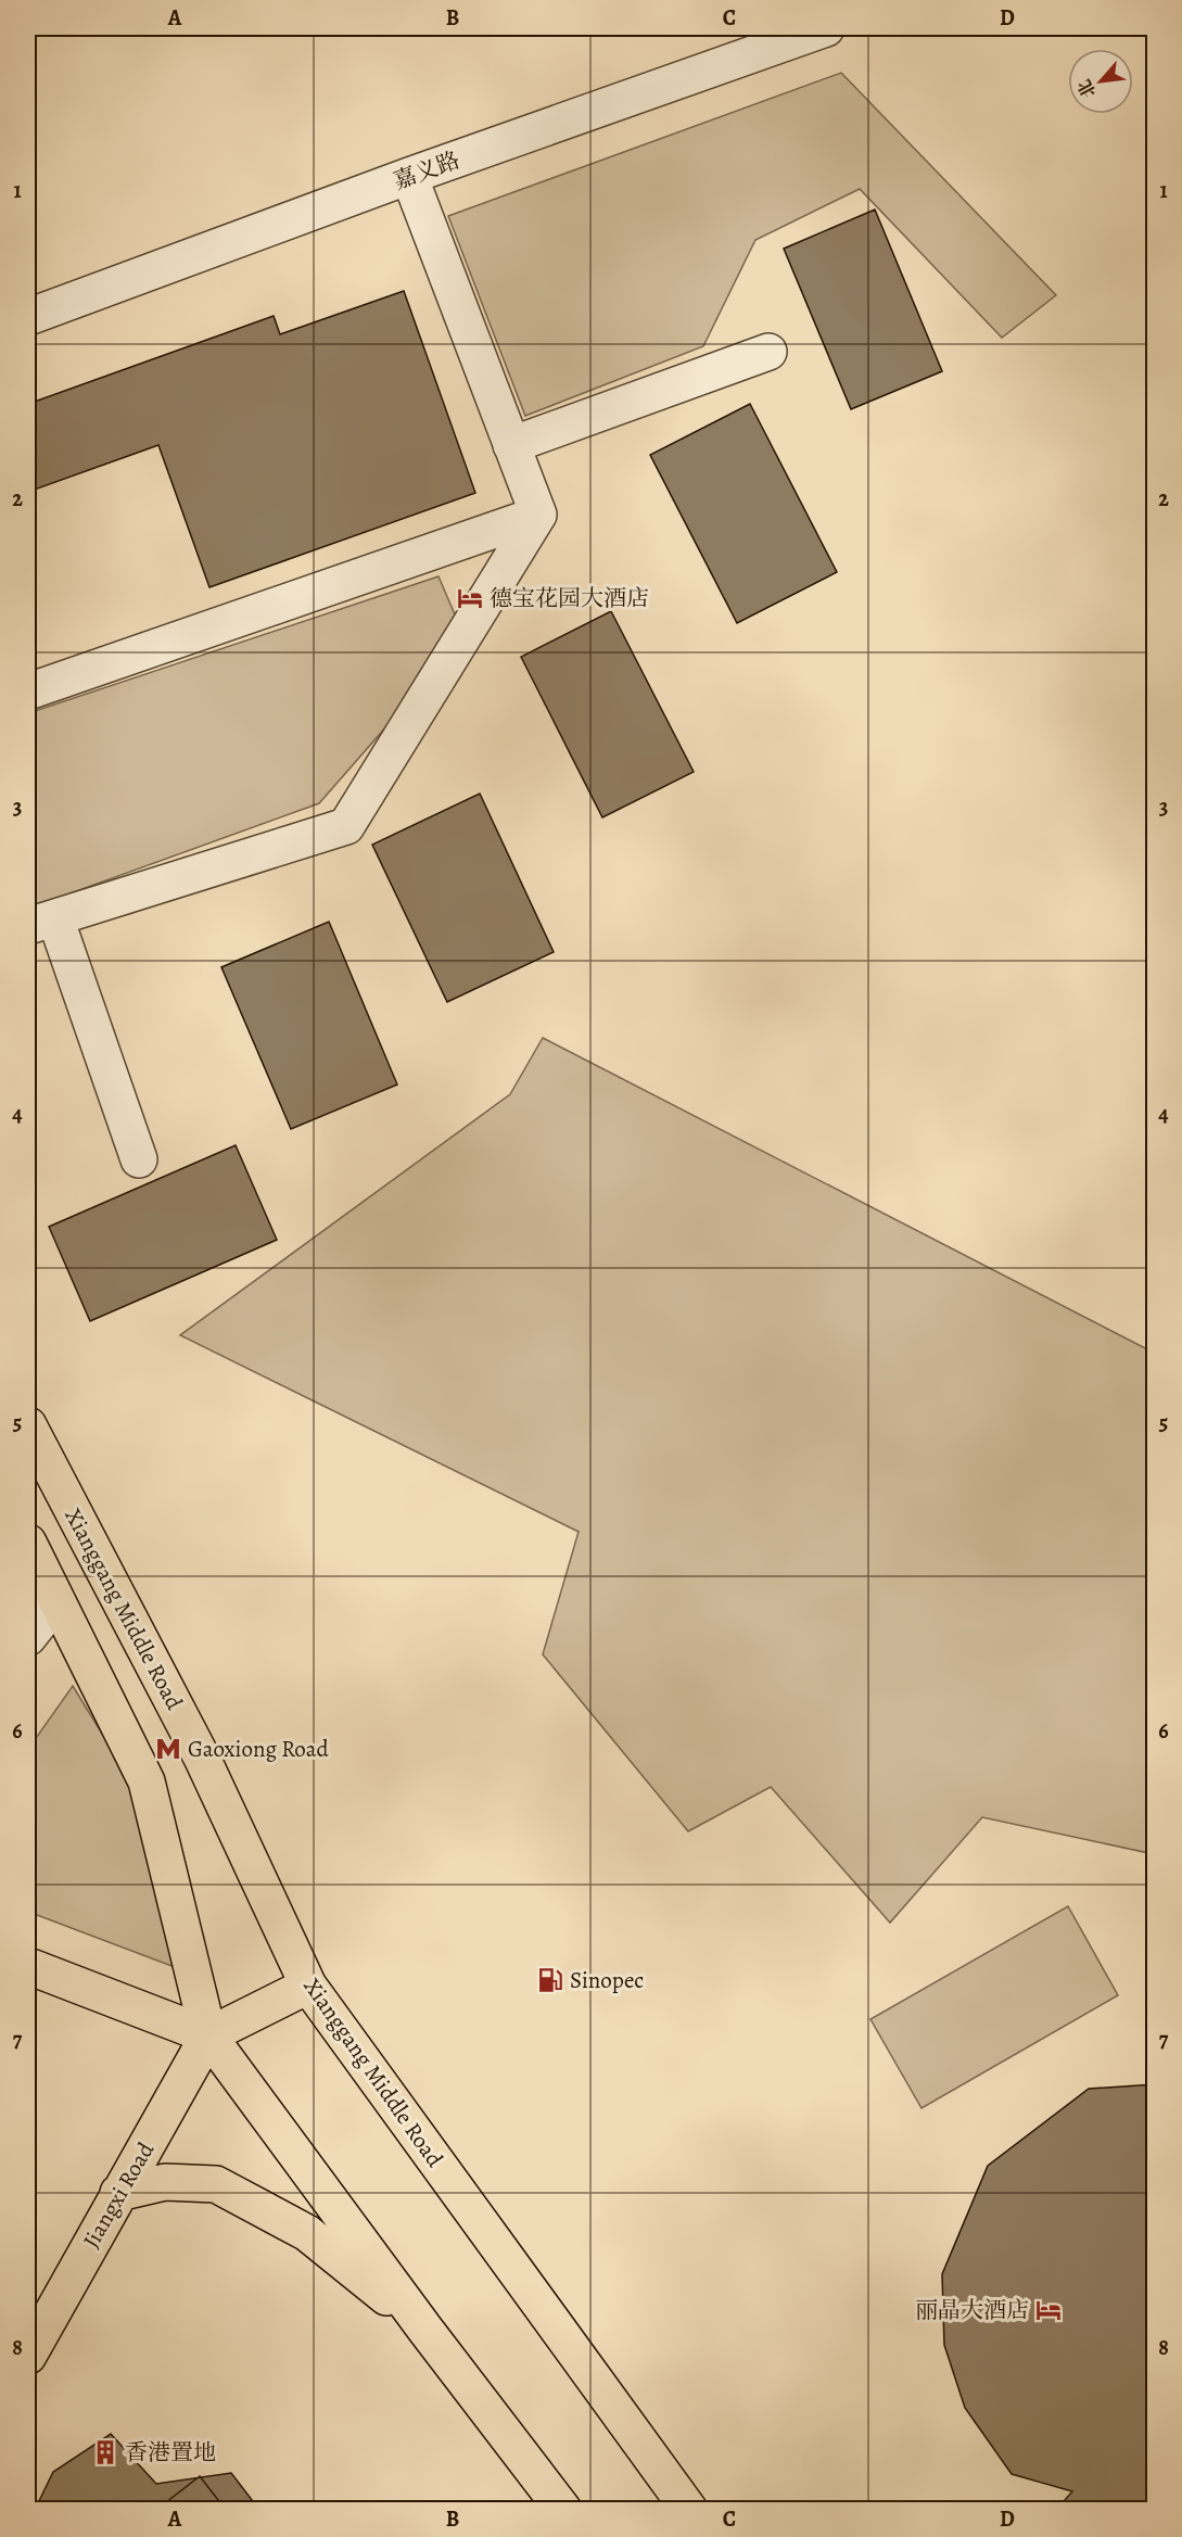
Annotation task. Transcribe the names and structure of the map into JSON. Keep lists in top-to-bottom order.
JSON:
{
  "streets": {
    "main road": ["Xianggang Middle Road", "Jiangxi Road"],
    "street": ["嘉义路"]
  },
  "places": {
    "hotel": ["德宝花园大酒店", "丽晶大酒店"],
    "metro station": ["Gaoxiong Road"],
    "fuel station": ["Sinopec"],
    "building": ["香港置地"]
  },
  "north": "bottom left",
  "grid": {
    "columns": [
      "A",
      "B",
      "C",
      "D"
    ],
    "rows": [
      "1",
      "2",
      "3",
      "4",
      "5",
      "6",
      "7",
      "8"
    ]
  }
}
